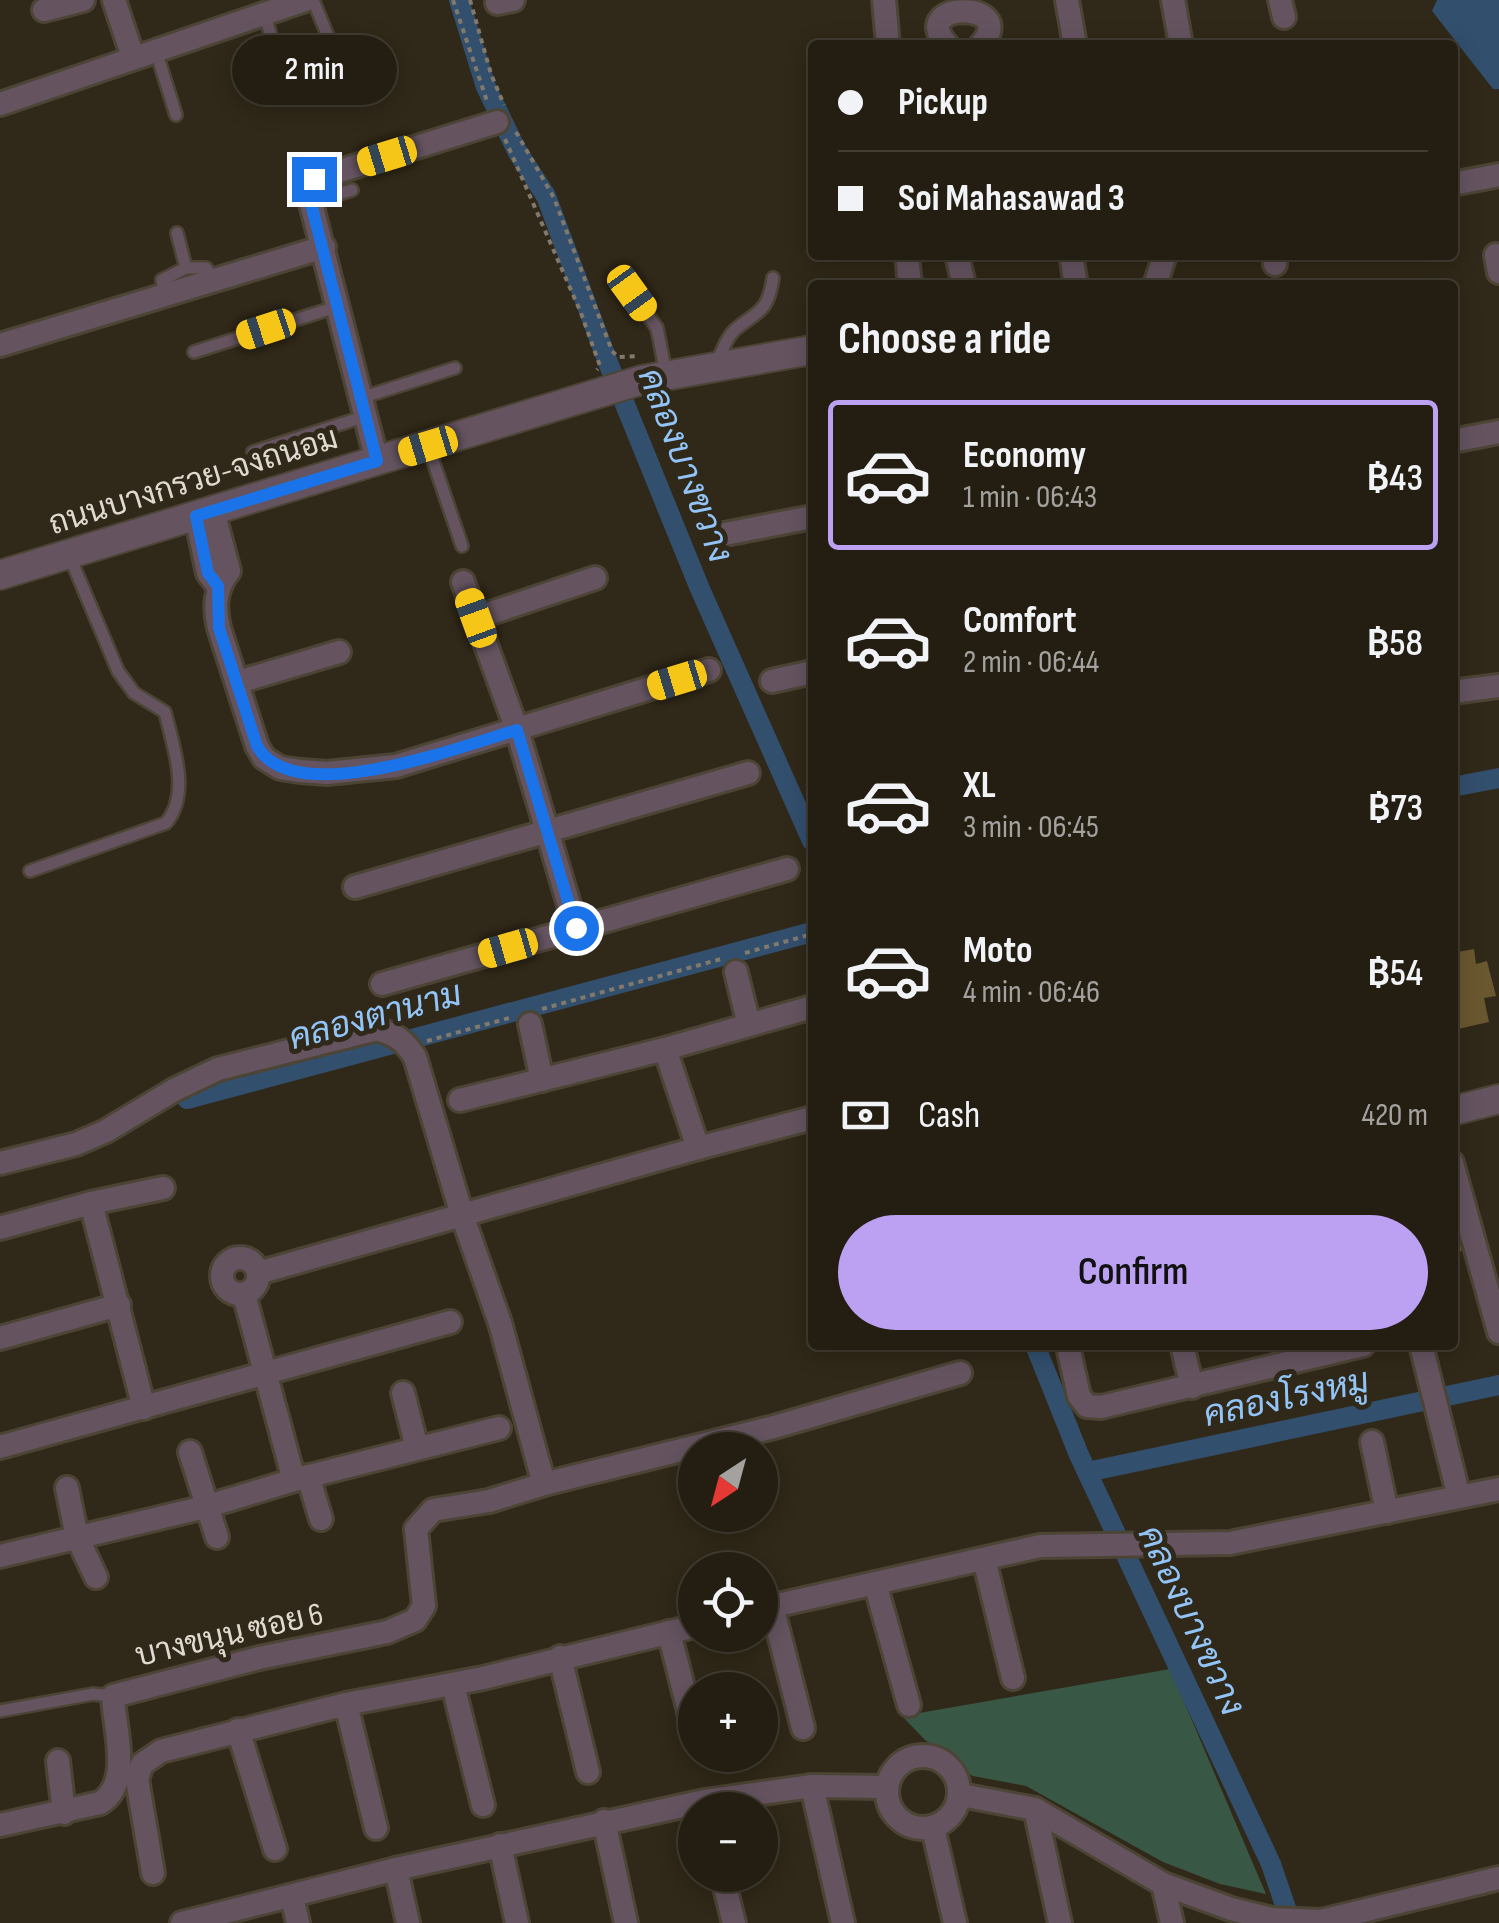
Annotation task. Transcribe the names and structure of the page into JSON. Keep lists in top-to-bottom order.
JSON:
{
  "streets": {
    "street": ["ถนนบางกรวย-จงถนอม", "บางขนุน ซอย 6"]
  },
  "water": ["คลองบางขวาง", "คลองตานาม", "คลองโรงหมู"],
  "north": "bottom left",
  "page": {
    "bubble": "2 min",
    "banner": ["Pickup", "Soi Mahasawad 3"],
    "heading": "Choose a ride",
    "list": [
      {
        "name": "Economy",
        "note": "1 min · 06:43",
        "value": "฿43"
      },
      {
        "name": "Comfort",
        "note": "2 min · 06:44",
        "value": "฿58"
      },
      {
        "name": "XL",
        "note": "3 min · 06:45",
        "value": "฿73"
      },
      {
        "name": "Moto",
        "note": "4 min · 06:46",
        "value": "฿54"
      }
    ],
    "pay": ["Cash", "420 m"],
    "buttons": "Confirm",
    "map_buttons": ["+", "−"]
  }
}
